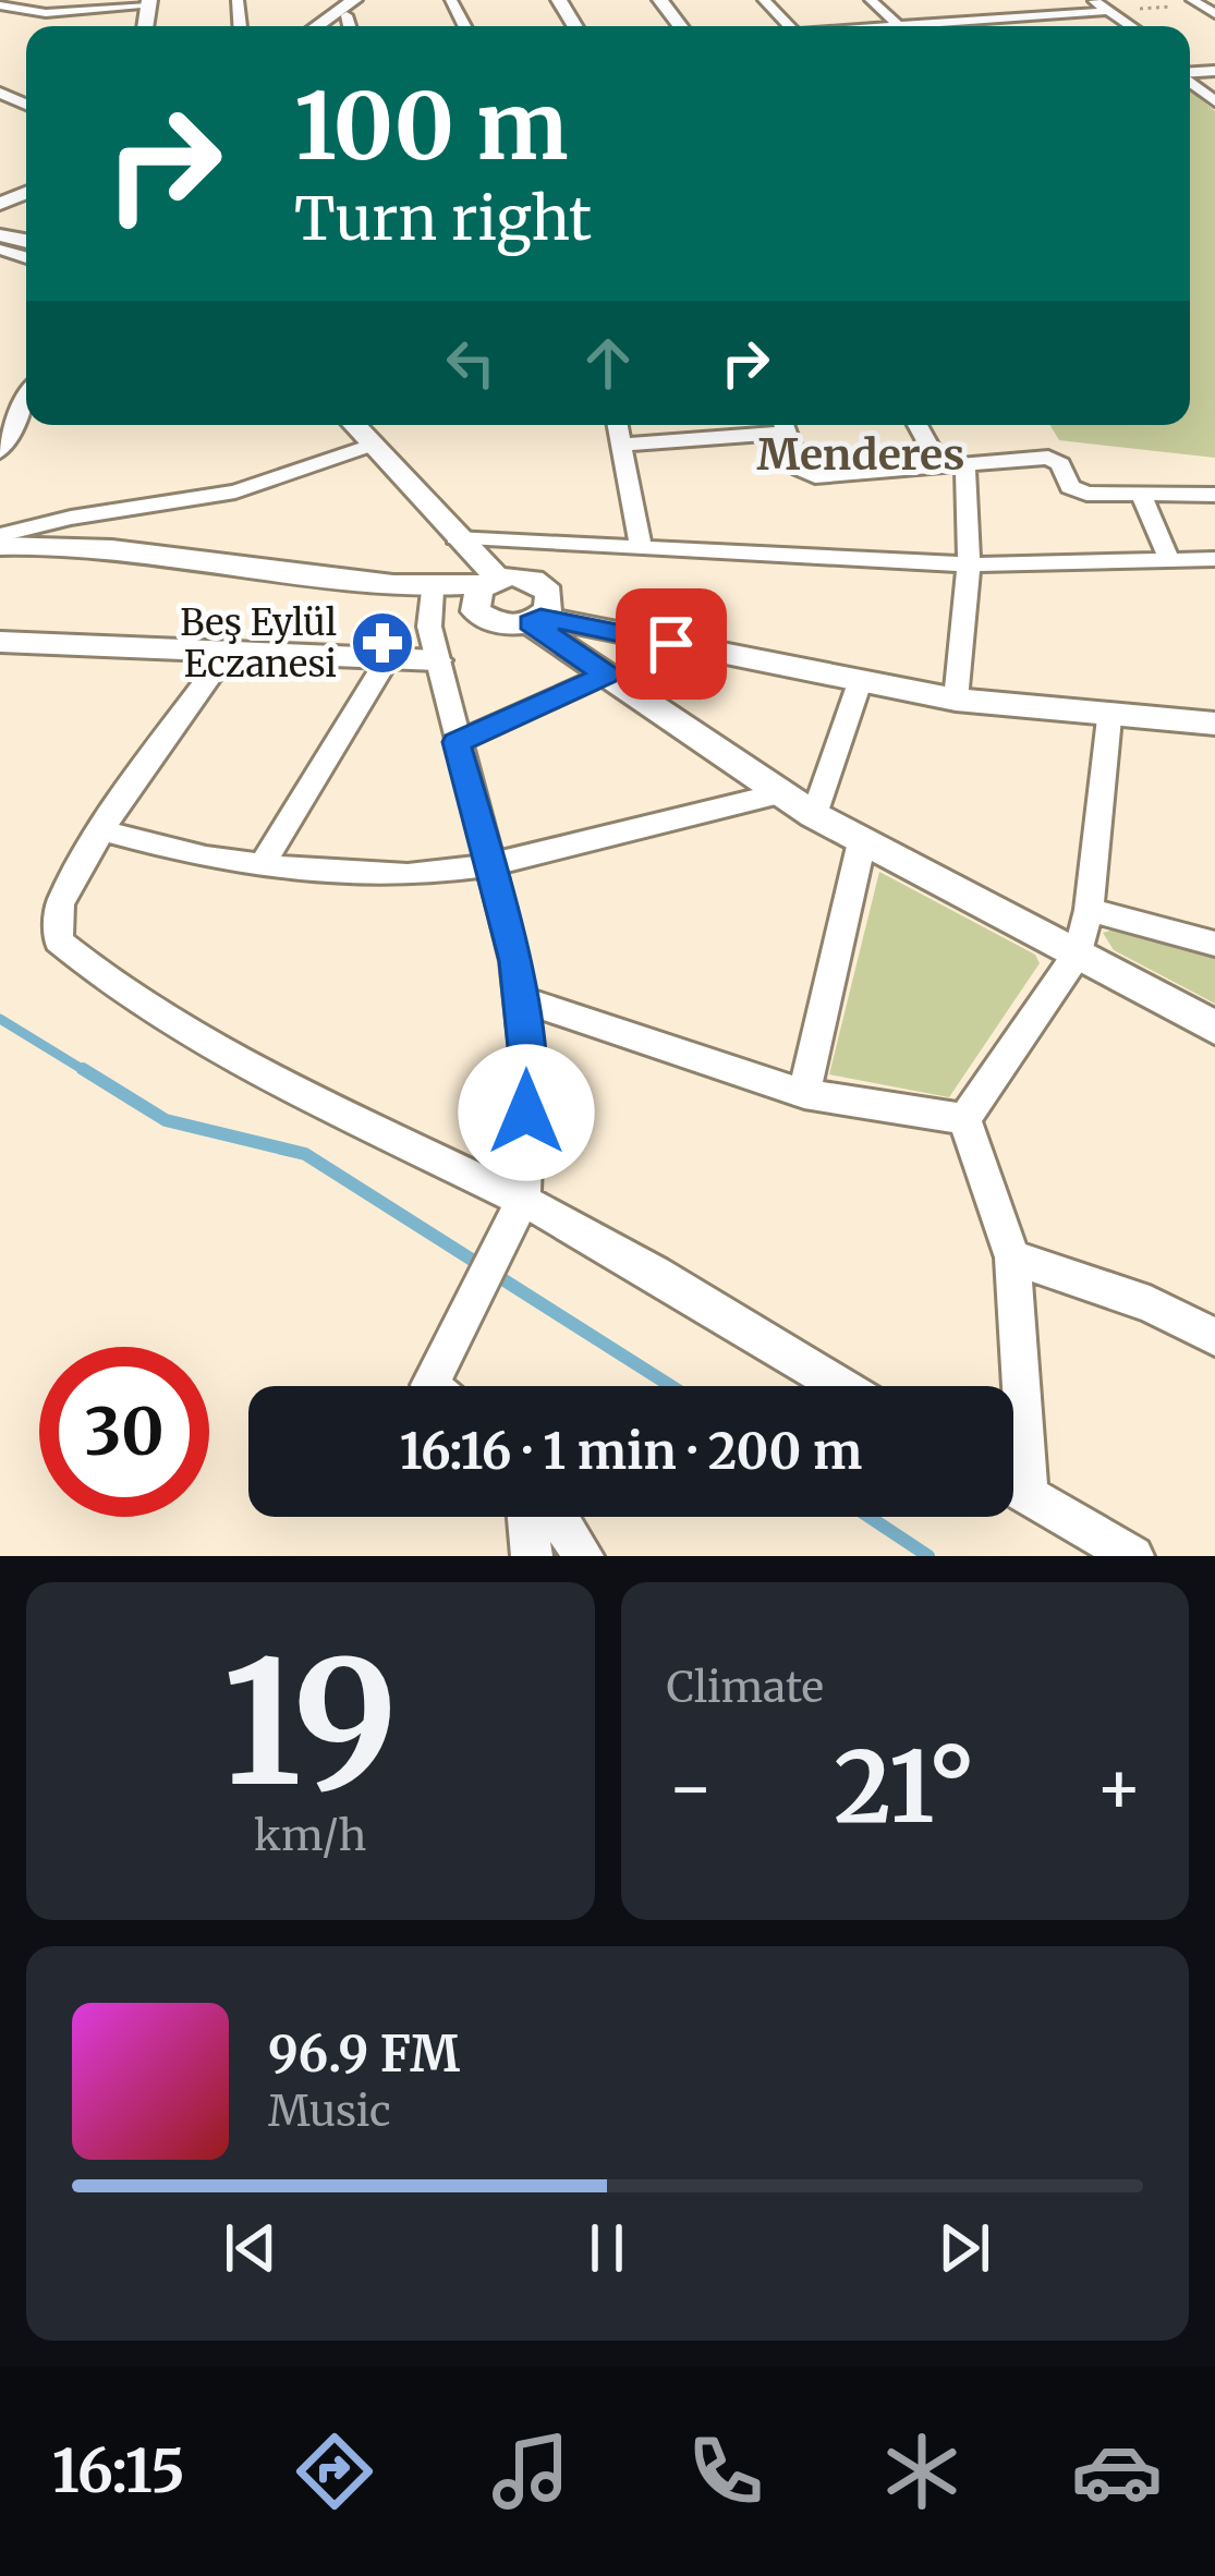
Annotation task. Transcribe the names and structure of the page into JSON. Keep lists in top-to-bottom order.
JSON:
{
  "districts": ["Menderes"],
  "places": {
    "pharmacy": ["Beş Eylül Eczanesi"]
  },
  "page": {
    "turn": ["100 m", "Turn right"],
    "limit": "30",
    "trip": "16:16 · 1 min · 200 m",
    "tile": [
      ["19", "km/h"],
      "Climate"
    ],
    "heat": ["−", "21°", "+"],
    "song": ["96.9 FM", "Music"],
    "tabs": "16:15"
  }
}
